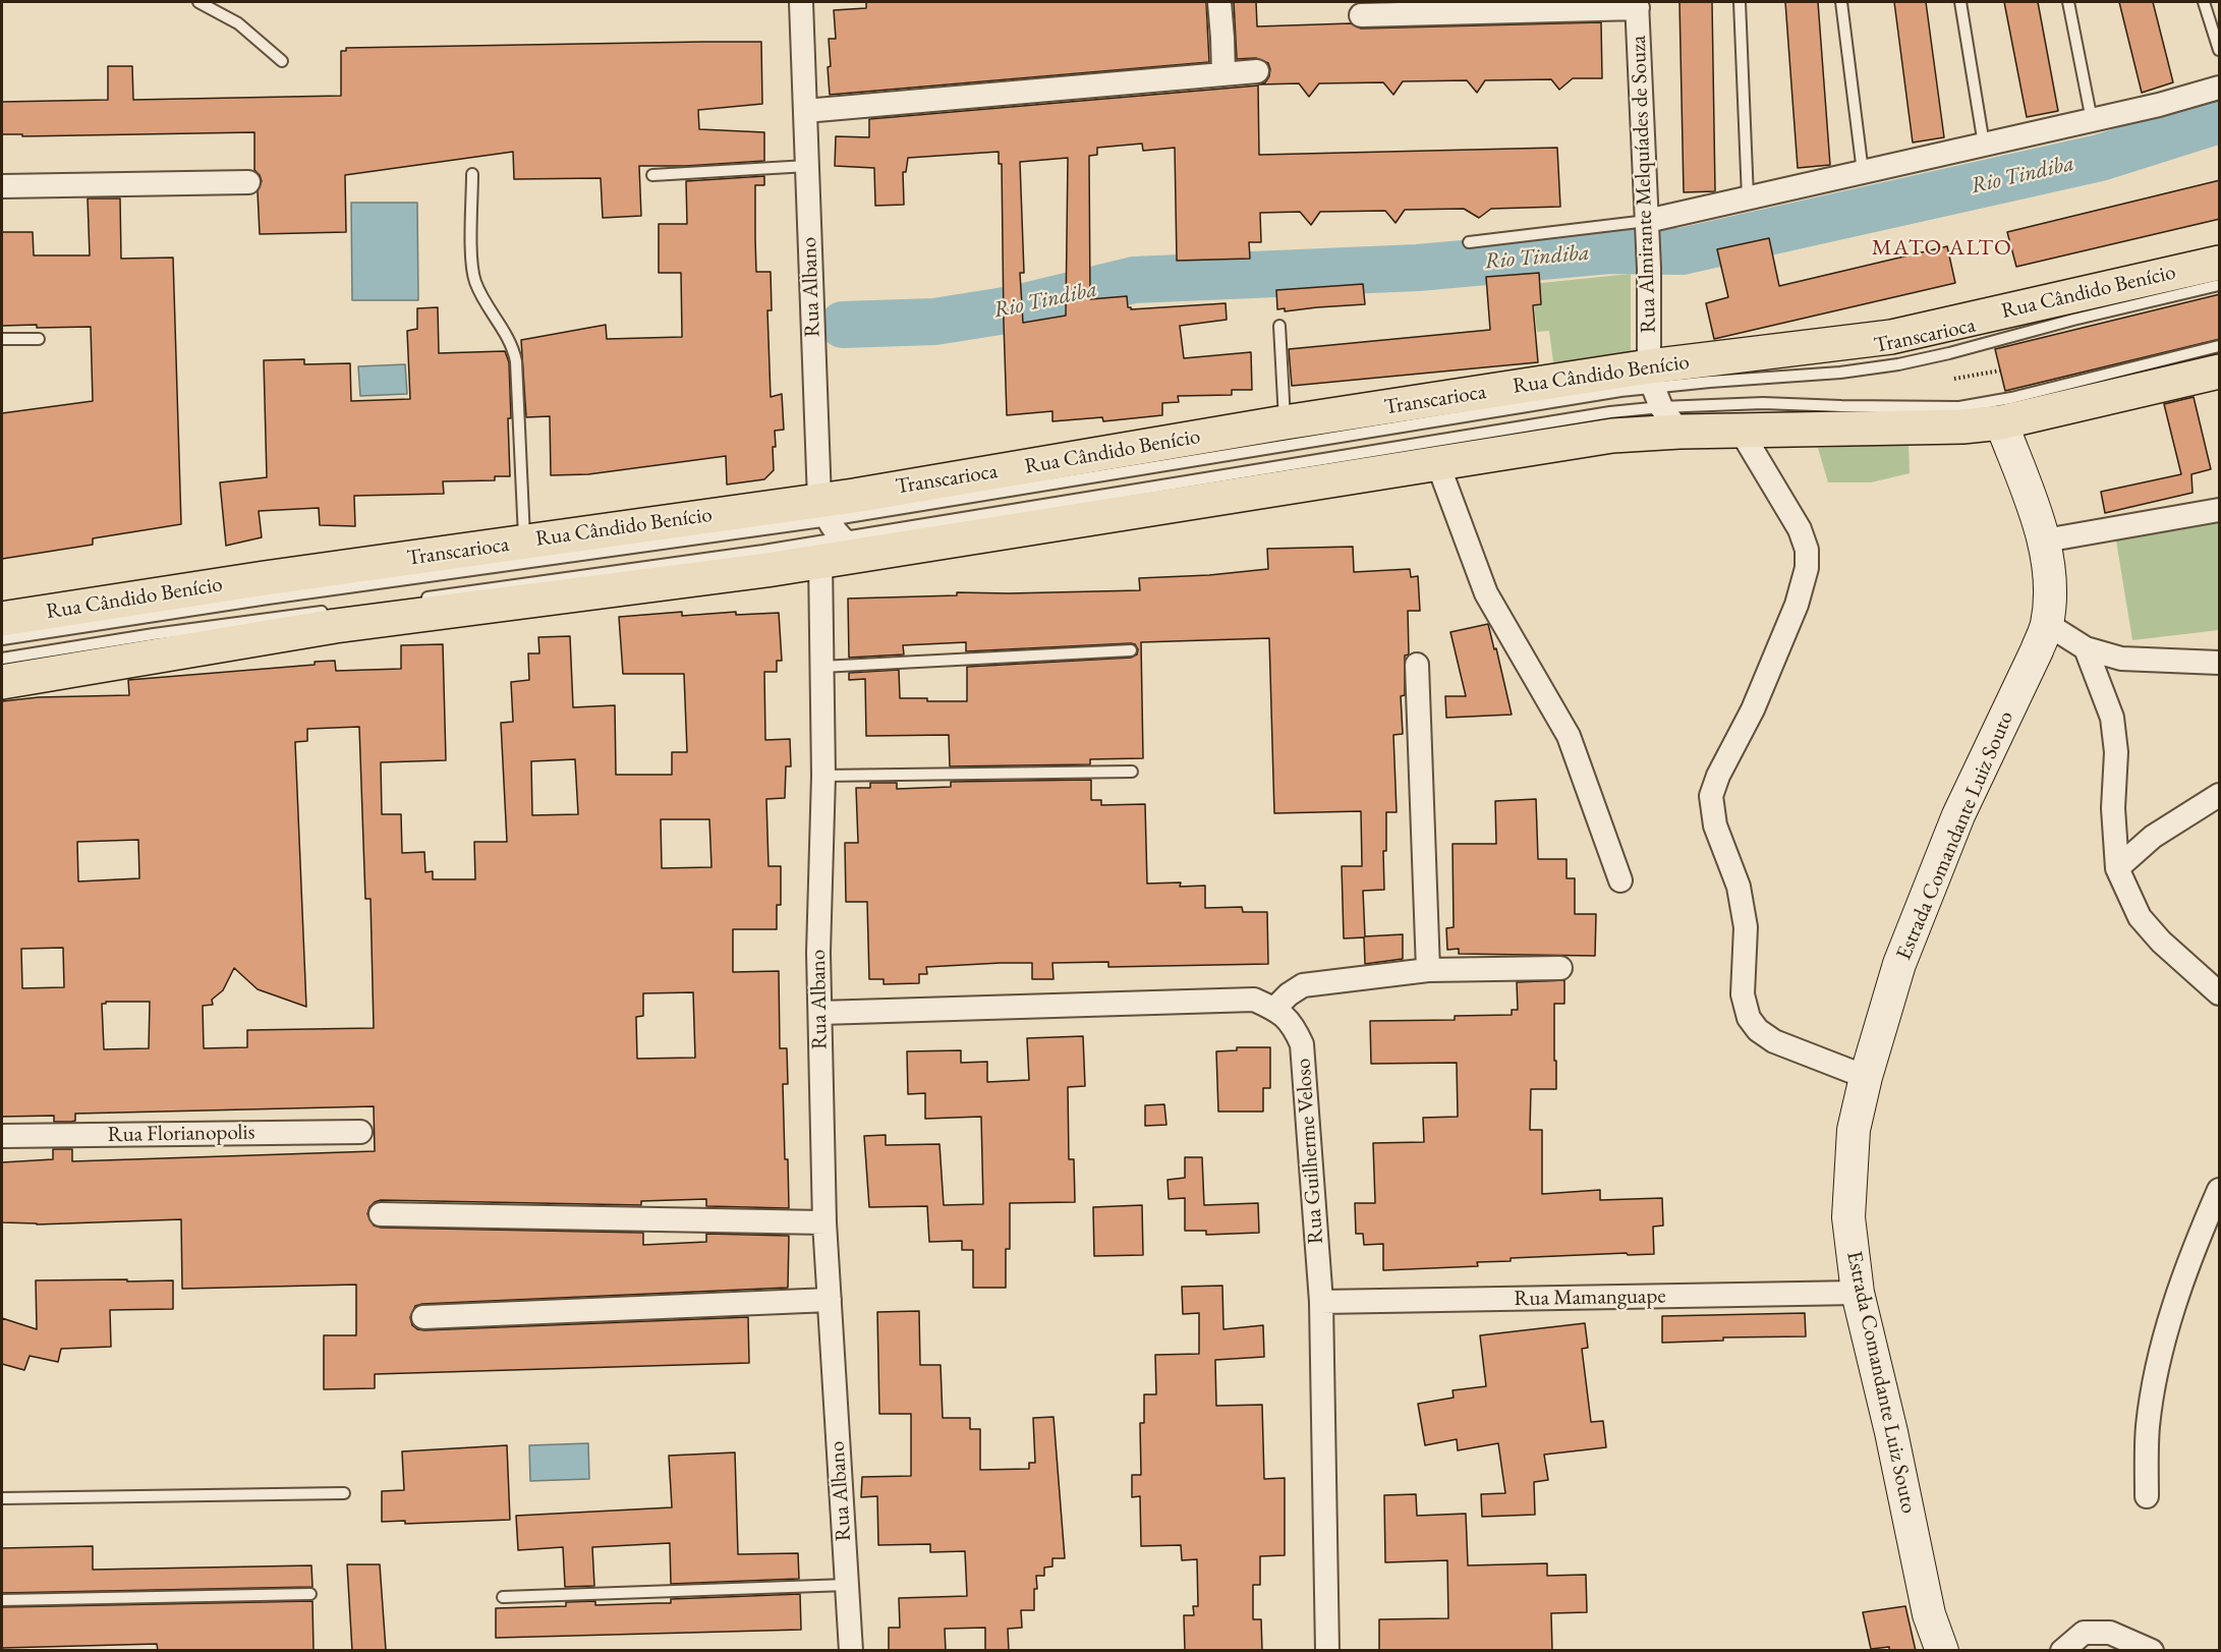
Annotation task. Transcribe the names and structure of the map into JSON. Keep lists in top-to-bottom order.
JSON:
{
  "streets": {
    "main road": ["Rua Cândido Benício"],
    "street": [
      "Rua Almirante Melquíades de Souza",
      "Rua Albano",
      "Estrada Comandante Luiz Souto",
      "Rua Florianopolis",
      "Rua Guilherme Veloso",
      "Rua Mamanguape"
    ],
    "lane": ["Transcarioca"]
  },
  "crossings": [
    ["Rua Almirante Melquíades de Souza", "Rua Cândido Benício"],
    ["Rua Almirante Melquíades de Souza", "Transcarioca"],
    ["Rua Albano", "Rua Cândido Benício"],
    ["Rua Albano", "Transcarioca"],
    ["Rua Albano", "Rua Guilherme Veloso"],
    ["Rua Cândido Benício", "Transcarioca"],
    ["Rua Cândido Benício", "Estrada Comandante Luiz Souto"],
    ["Estrada Comandante Luiz Souto", "Rua Mamanguape"],
    ["Rua Guilherme Veloso", "Rua Mamanguape"]
  ],
  "districts": ["MATO ALTO"],
  "water": ["Rio Tindiba"]
}
